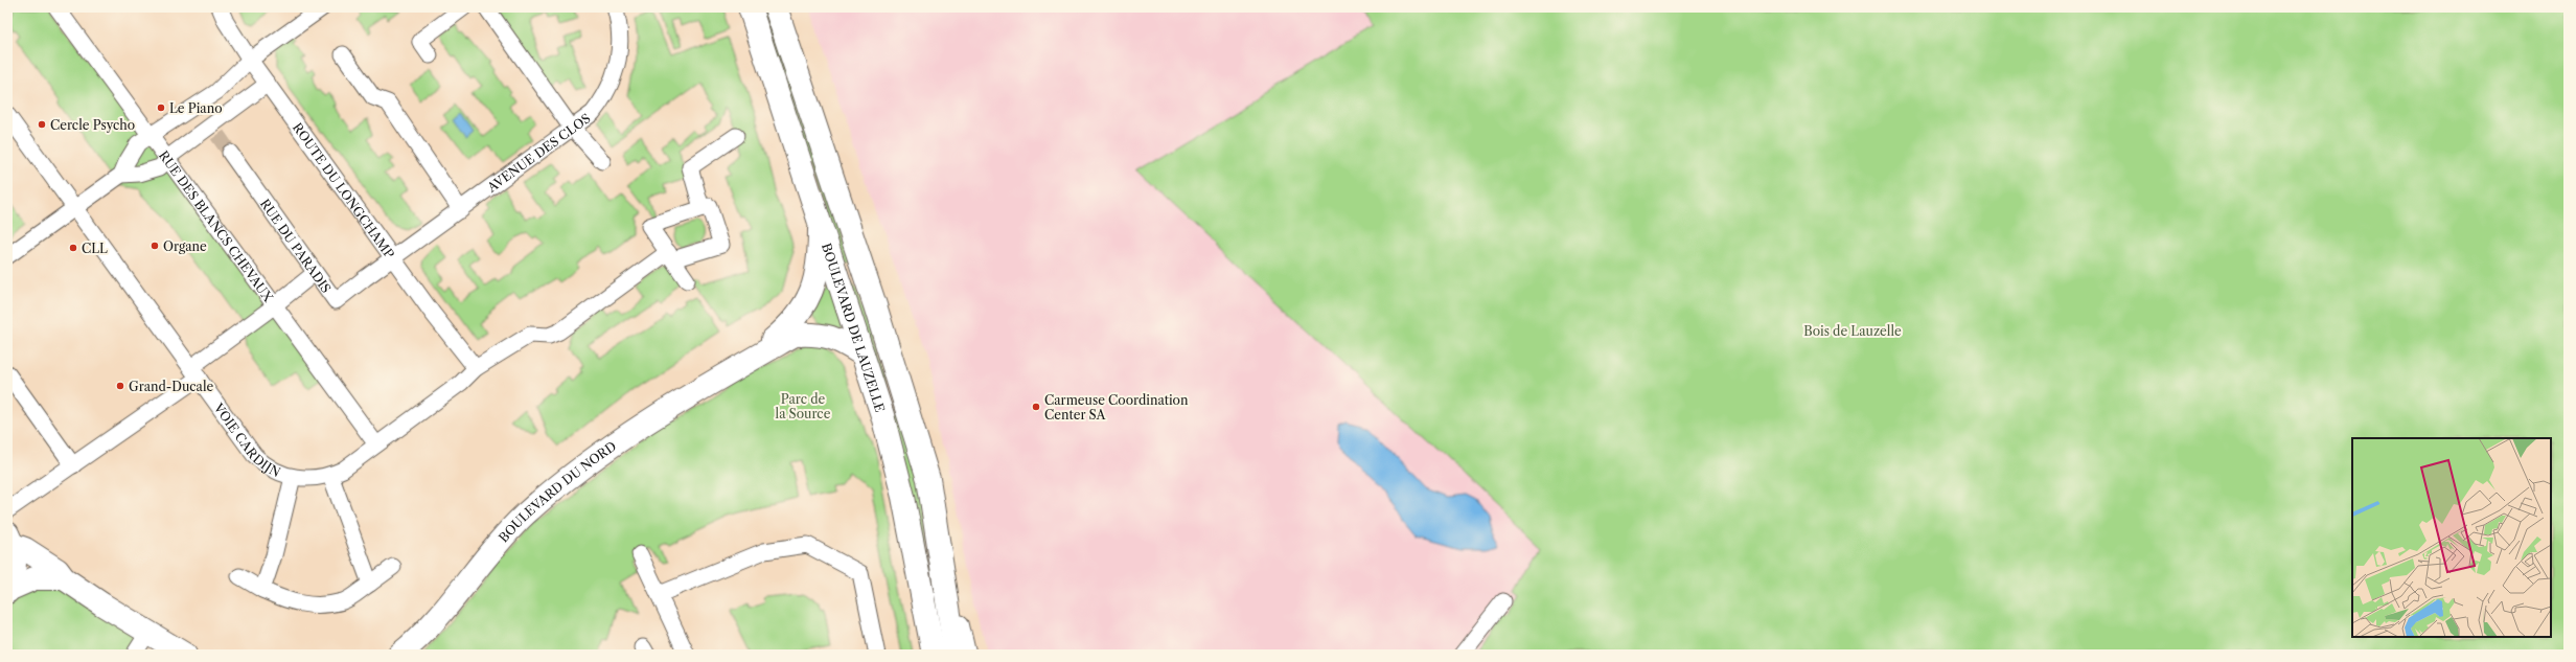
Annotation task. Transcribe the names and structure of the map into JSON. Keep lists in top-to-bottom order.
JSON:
{
  "streets": {
    "main road": ["BOULEVARD DE LAUZELLE", "BOULEVARD DU NORD"],
    "street": [
      "AVENUE DES CLOS",
      "ROUTE DU LONGCHAMP",
      "RUE DES BLANCS CHEVAUX",
      "RUE DU PARADIS",
      "VOIE CARDIJN"
    ]
  },
  "crossings": [
    ["AVENUE DES CLOS", "ROUTE DU LONGCHAMP"],
    ["AVENUE DES CLOS", "RUE DU PARADIS"],
    ["ROUTE DU LONGCHAMP", "RUE DU PARADIS"],
    ["ROUTE DU LONGCHAMP", "VOIE CARDIJN"],
    ["RUE DES BLANCS CHEVAUX", "VOIE CARDIJN"],
    ["BOULEVARD DE LAUZELLE", "BOULEVARD DU NORD"]
  ],
  "parks": ["Bois de Lauzelle", "Parc de la Source"],
  "places": [
    "Le Piano",
    "Cercle Psycho",
    "Organe",
    "CLL",
    "Grand-Ducale",
    "Carmeuse Coordination Center SA"
  ]
}
